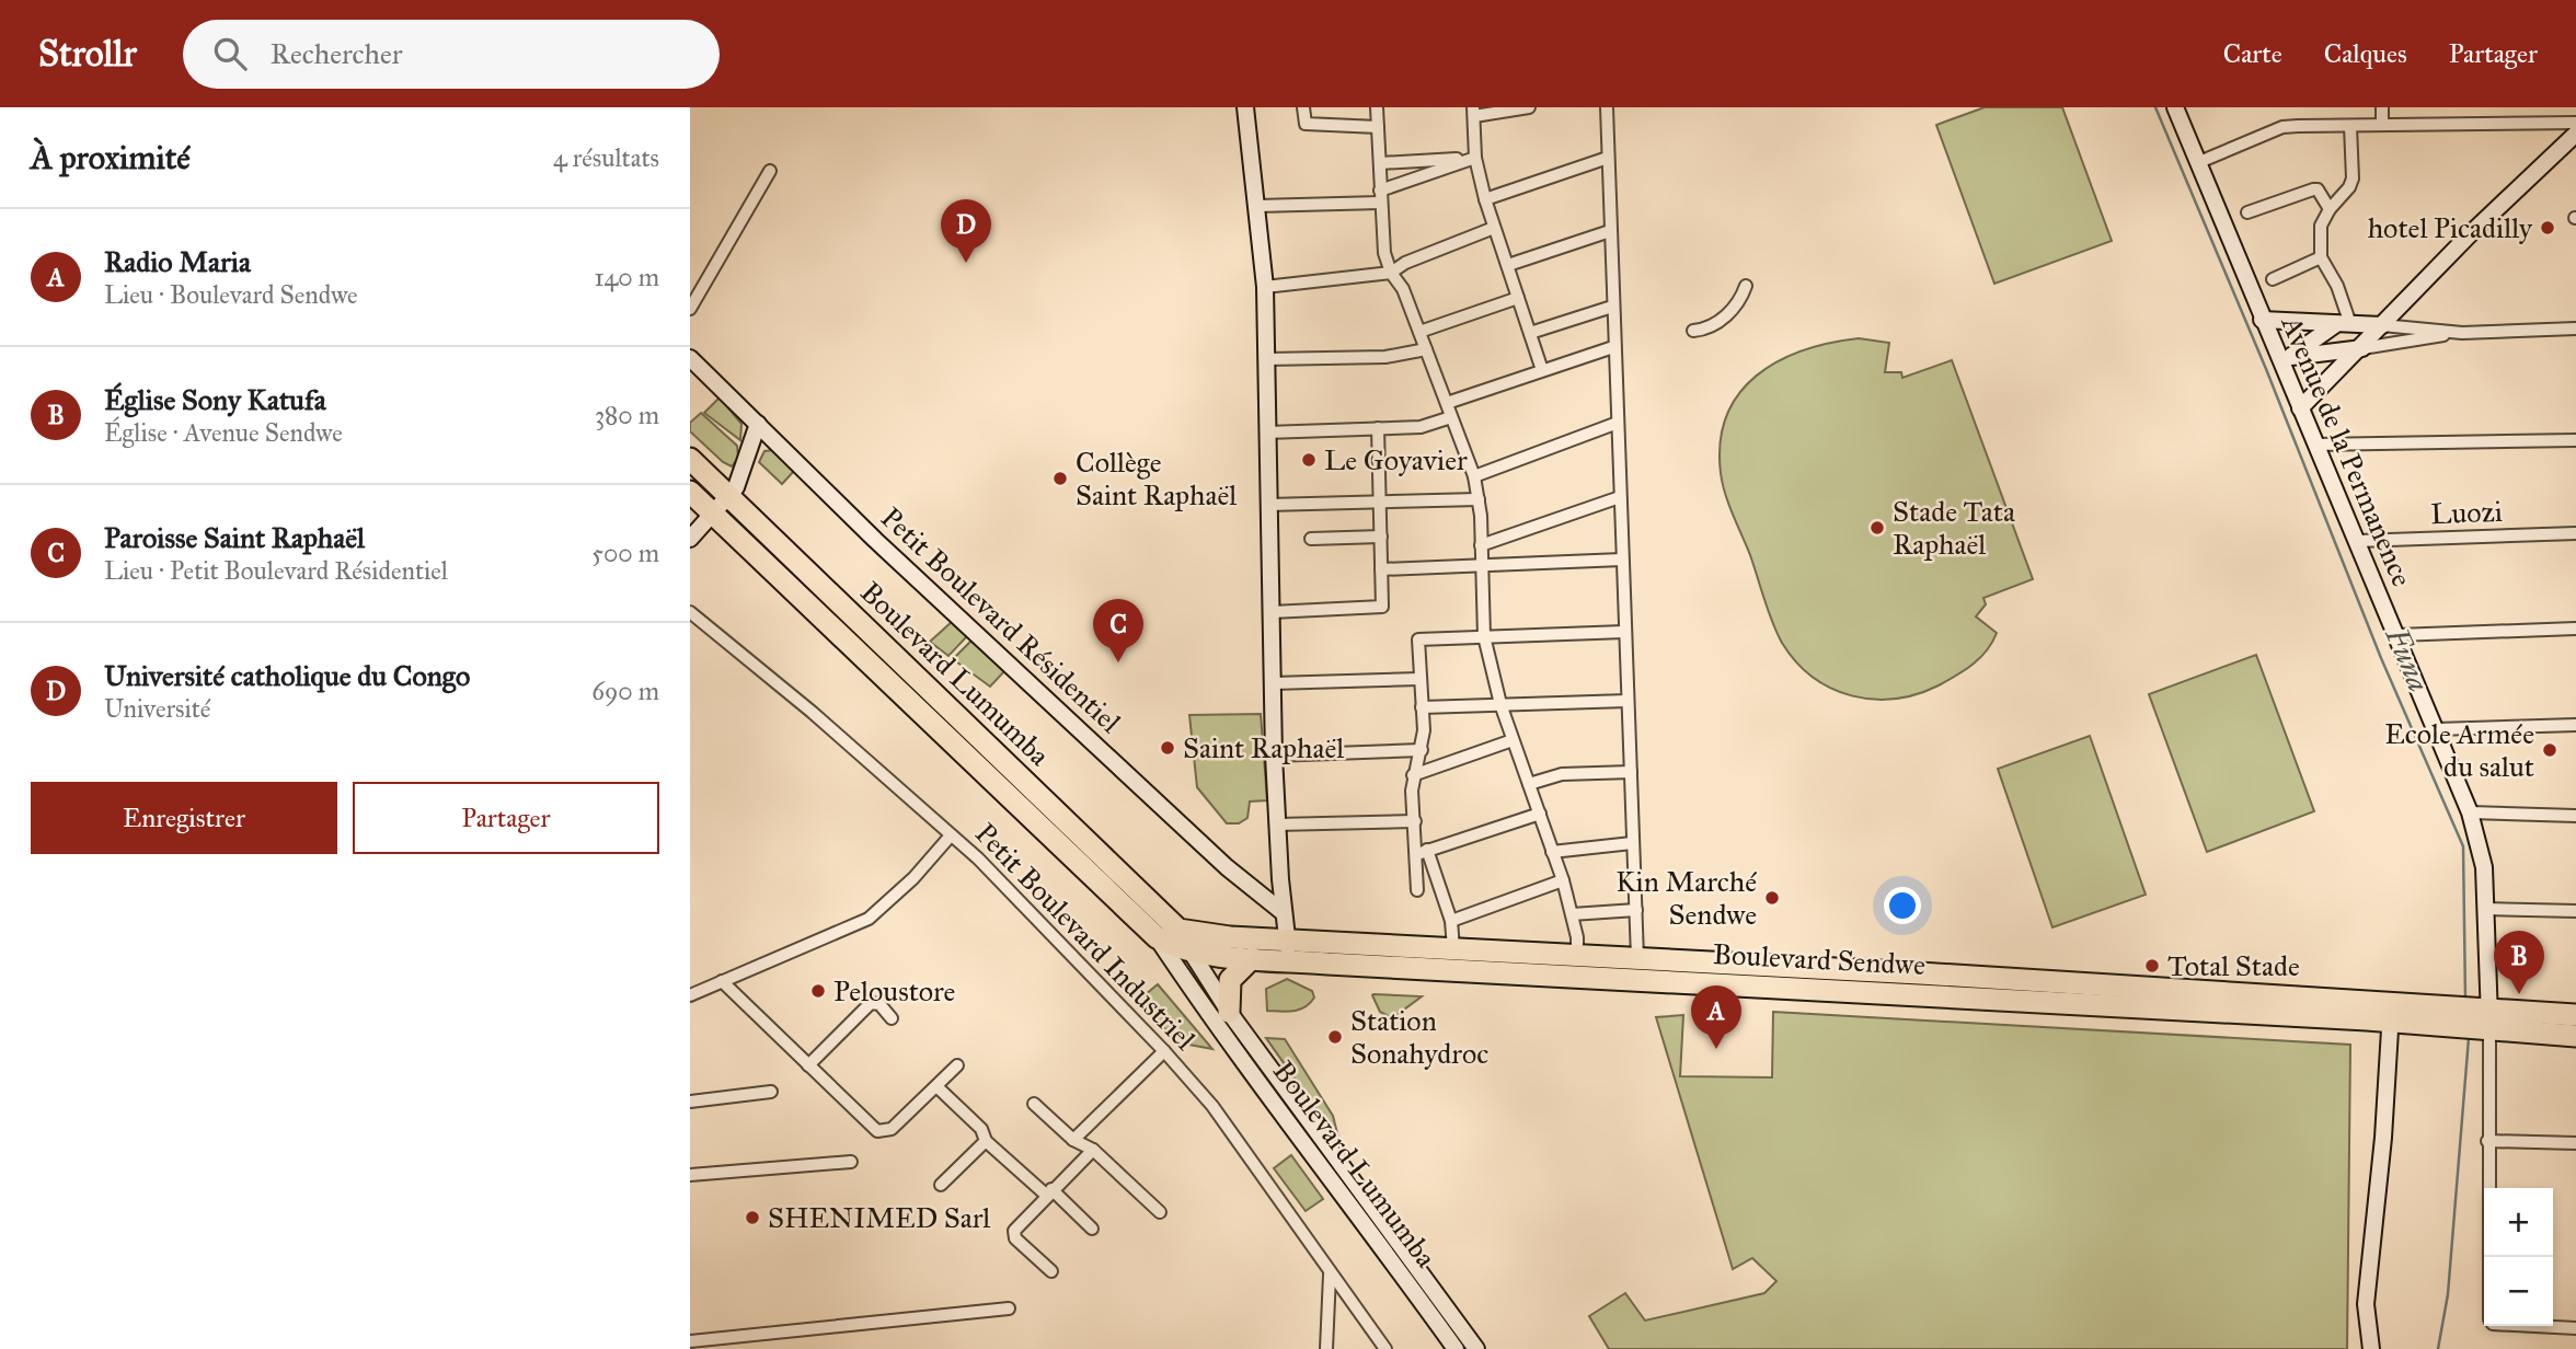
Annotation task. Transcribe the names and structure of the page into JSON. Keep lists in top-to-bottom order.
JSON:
{
  "streets": {
    "highway": ["Boulevard Lumumba", "Boulevard Sendwe"],
    "street": [
      "Avenue de la Permanence",
      "Luozi",
      "Petit Boulevard Résidentiel",
      "Petit Boulevard Industriel"
    ]
  },
  "crossings": [
    ["Avenue de la Permanence", "Luozi"],
    ["Avenue de la Permanence", "Boulevard Sendwe"],
    ["Boulevard Lumumba", "Boulevard Sendwe"]
  ],
  "water": ["Funa"],
  "places": [
    "hotel Picadilly",
    "Le Goyavier",
    "Collège Saint Raphaël",
    "Stade Tata Raphaël",
    "Saint Raphaël",
    "Ecole Armée du salut",
    "Kin Marché Sendwe",
    "Total Stade",
    "Peloustore",
    "Station Sonahydroc",
    "SHENIMED Sarl"
  ],
  "page": {
    "header": "Strollr",
    "search": "Rechercher",
    "nav": ["Carte", "Calques", "Partager"],
    "heading": ["À proximité", "4 résultats"],
    "pins": [
      "D",
      "C",
      "B",
      "A"
    ],
    "list": [
      {
        "mark": "A",
        "name": "Radio Maria",
        "note": "Lieu · Boulevard Sendwe",
        "value": "140 m"
      },
      {
        "mark": "B",
        "name": "Église Sony Katufa",
        "note": "Église · Avenue Sendwe",
        "value": "380 m"
      },
      {
        "mark": "C",
        "name": "Paroisse Saint Raphaël",
        "note": "Lieu · Petit Boulevard Résidentiel",
        "value": "500 m"
      },
      {
        "mark": "D",
        "name": "Université catholique du Congo",
        "note": "Université",
        "value": "690 m"
      }
    ],
    "buttons": ["Enregistrer", "Partager"],
    "map_buttons": ["+", "−"]
  }
}
